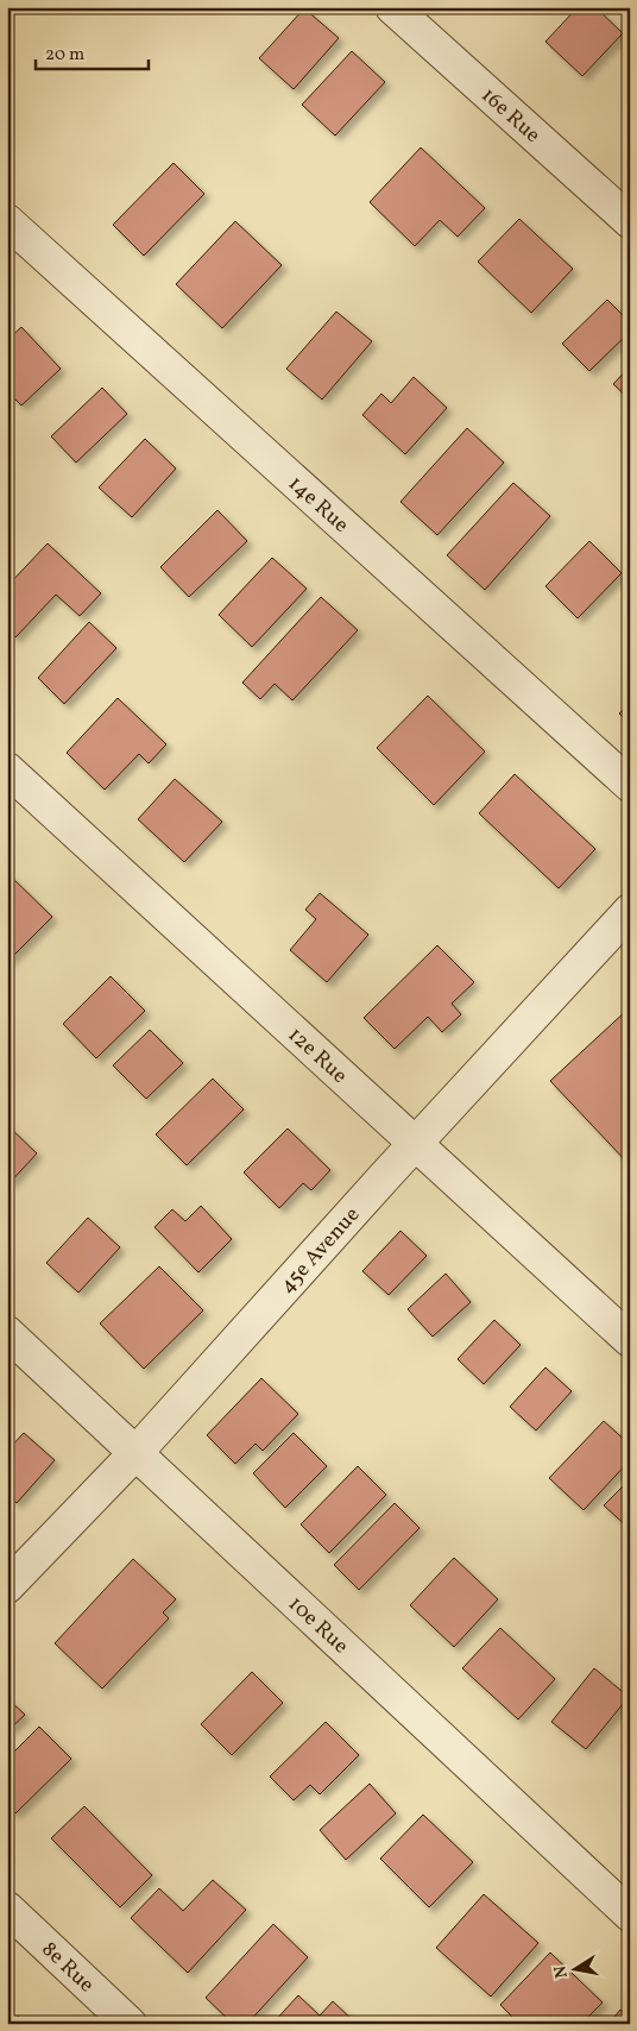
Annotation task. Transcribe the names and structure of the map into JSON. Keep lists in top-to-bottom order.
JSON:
{
  "streets": {
    "street": [
      "16e Rue",
      "14e Rue",
      "12e Rue",
      "45e Avenue",
      "10e Rue",
      "8e Rue"
    ]
  },
  "crossings": [
    ["12e Rue", "45e Avenue"],
    ["45e Avenue", "10e Rue"]
  ],
  "scale_bar": "20 m",
  "north": "left"
}
